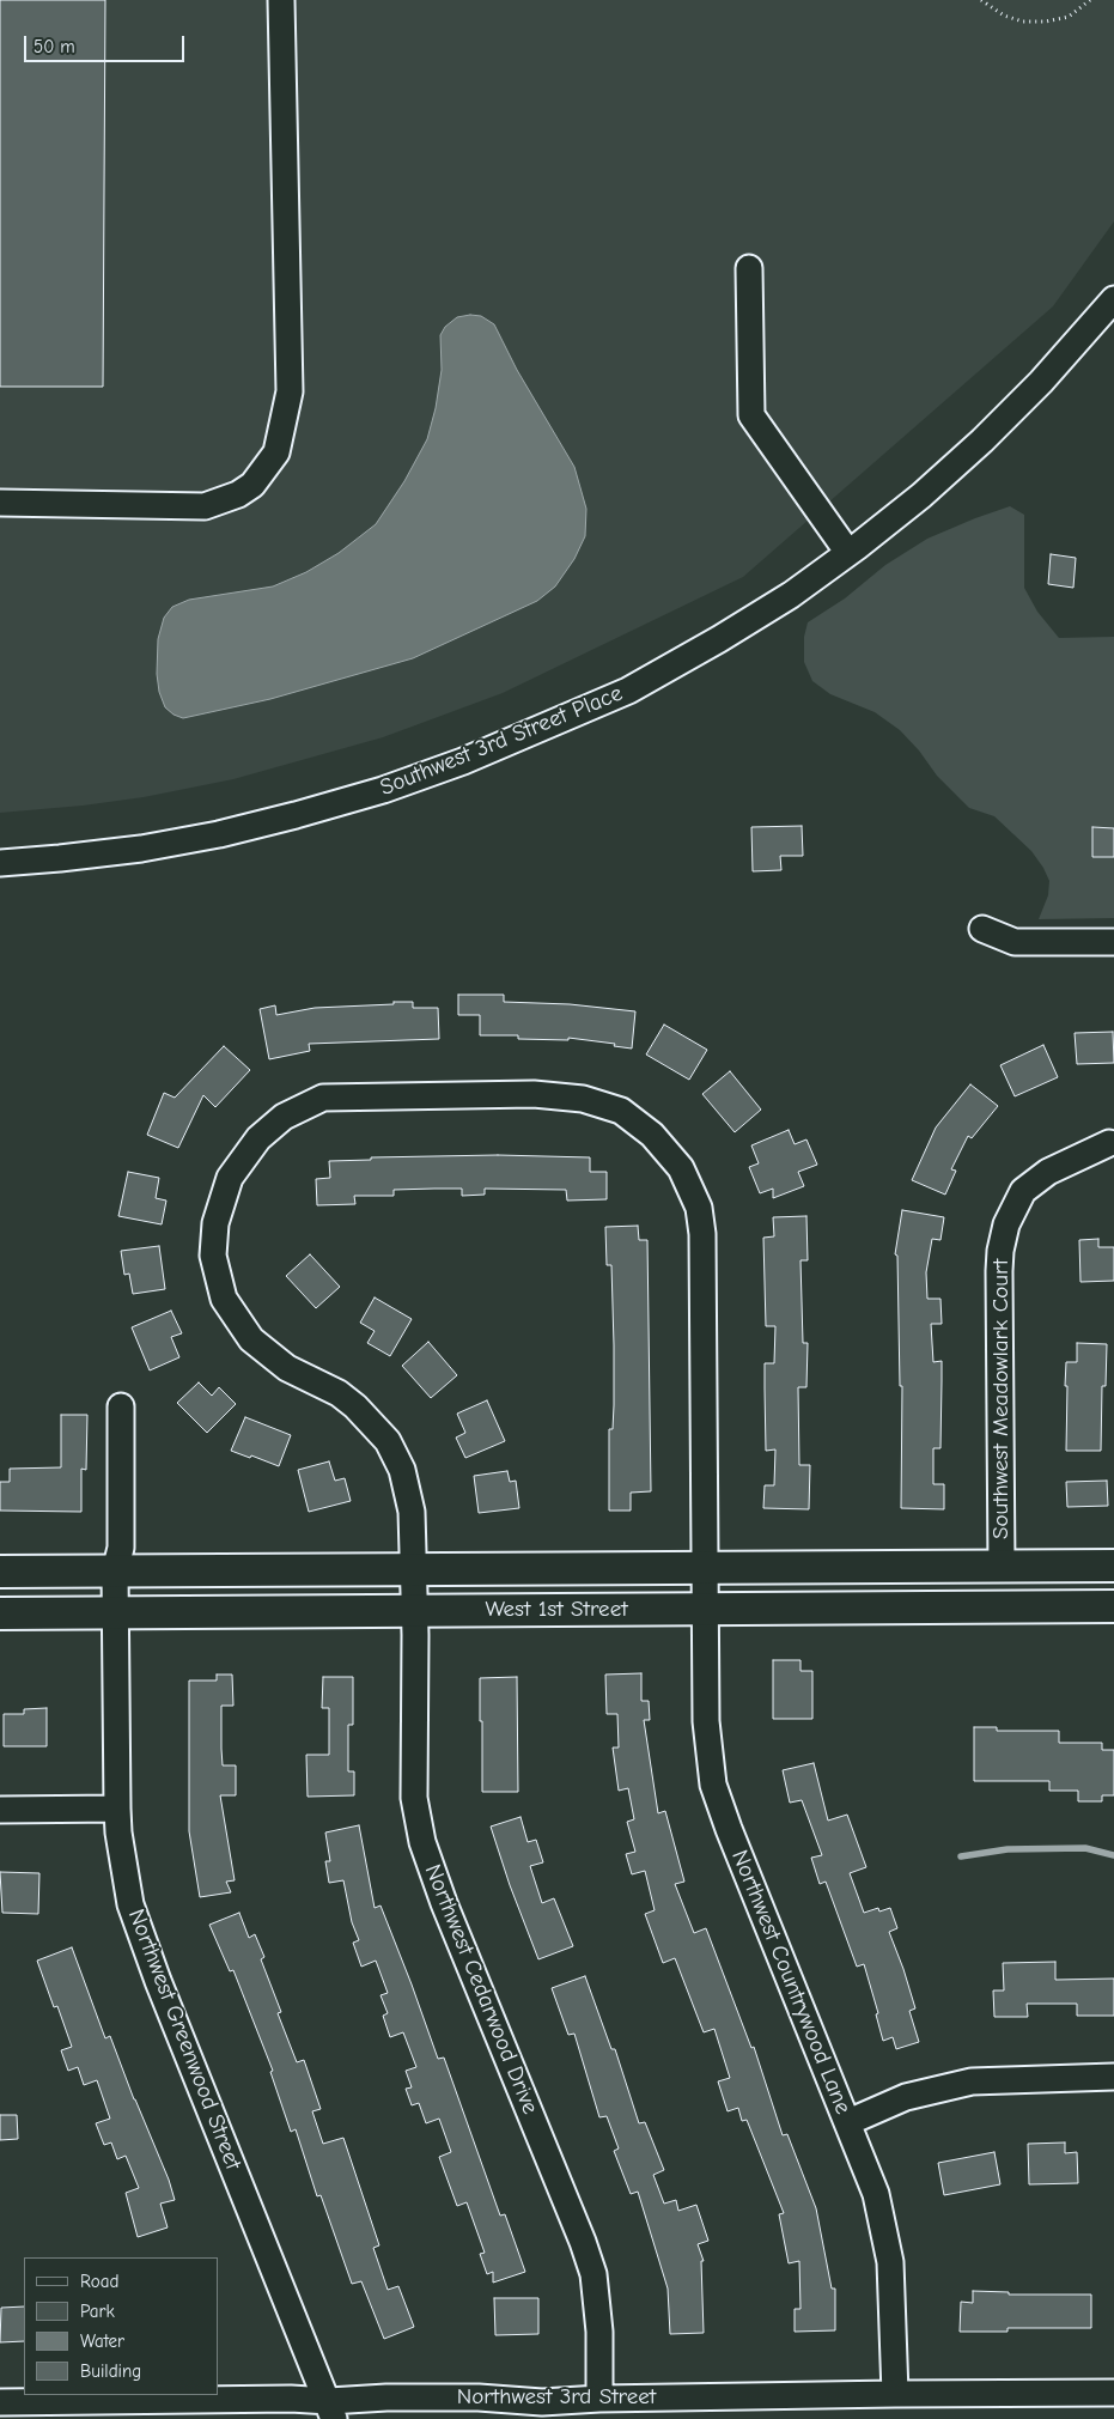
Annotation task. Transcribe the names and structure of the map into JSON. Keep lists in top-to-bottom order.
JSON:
{
  "streets": {
    "main road": ["West 1st Street"],
    "street": [
      "Southwest 3rd Street Place",
      "Southwest Meadowlark Court",
      "Northwest Countrywood Lane",
      "Northwest Cedarwood Drive",
      "Northwest Greenwood Street",
      "Northwest 3rd Street"
    ]
  },
  "crossings": [
    ["Southwest Meadowlark Court", "West 1st Street"],
    ["West 1st Street", "Northwest Countrywood Lane"],
    ["West 1st Street", "Northwest Cedarwood Drive"],
    ["West 1st Street", "Northwest Greenwood Street"],
    ["Northwest Countrywood Lane", "Northwest Cedarwood Drive"],
    ["Northwest Countrywood Lane", "Northwest 3rd Street"],
    ["Northwest Cedarwood Drive", "Northwest 3rd Street"],
    ["Northwest Greenwood Street", "Northwest 3rd Street"]
  ],
  "legend": [
    "Road",
    "Park",
    "Water",
    "Building"
  ],
  "scale_bar": "50 m"
}
